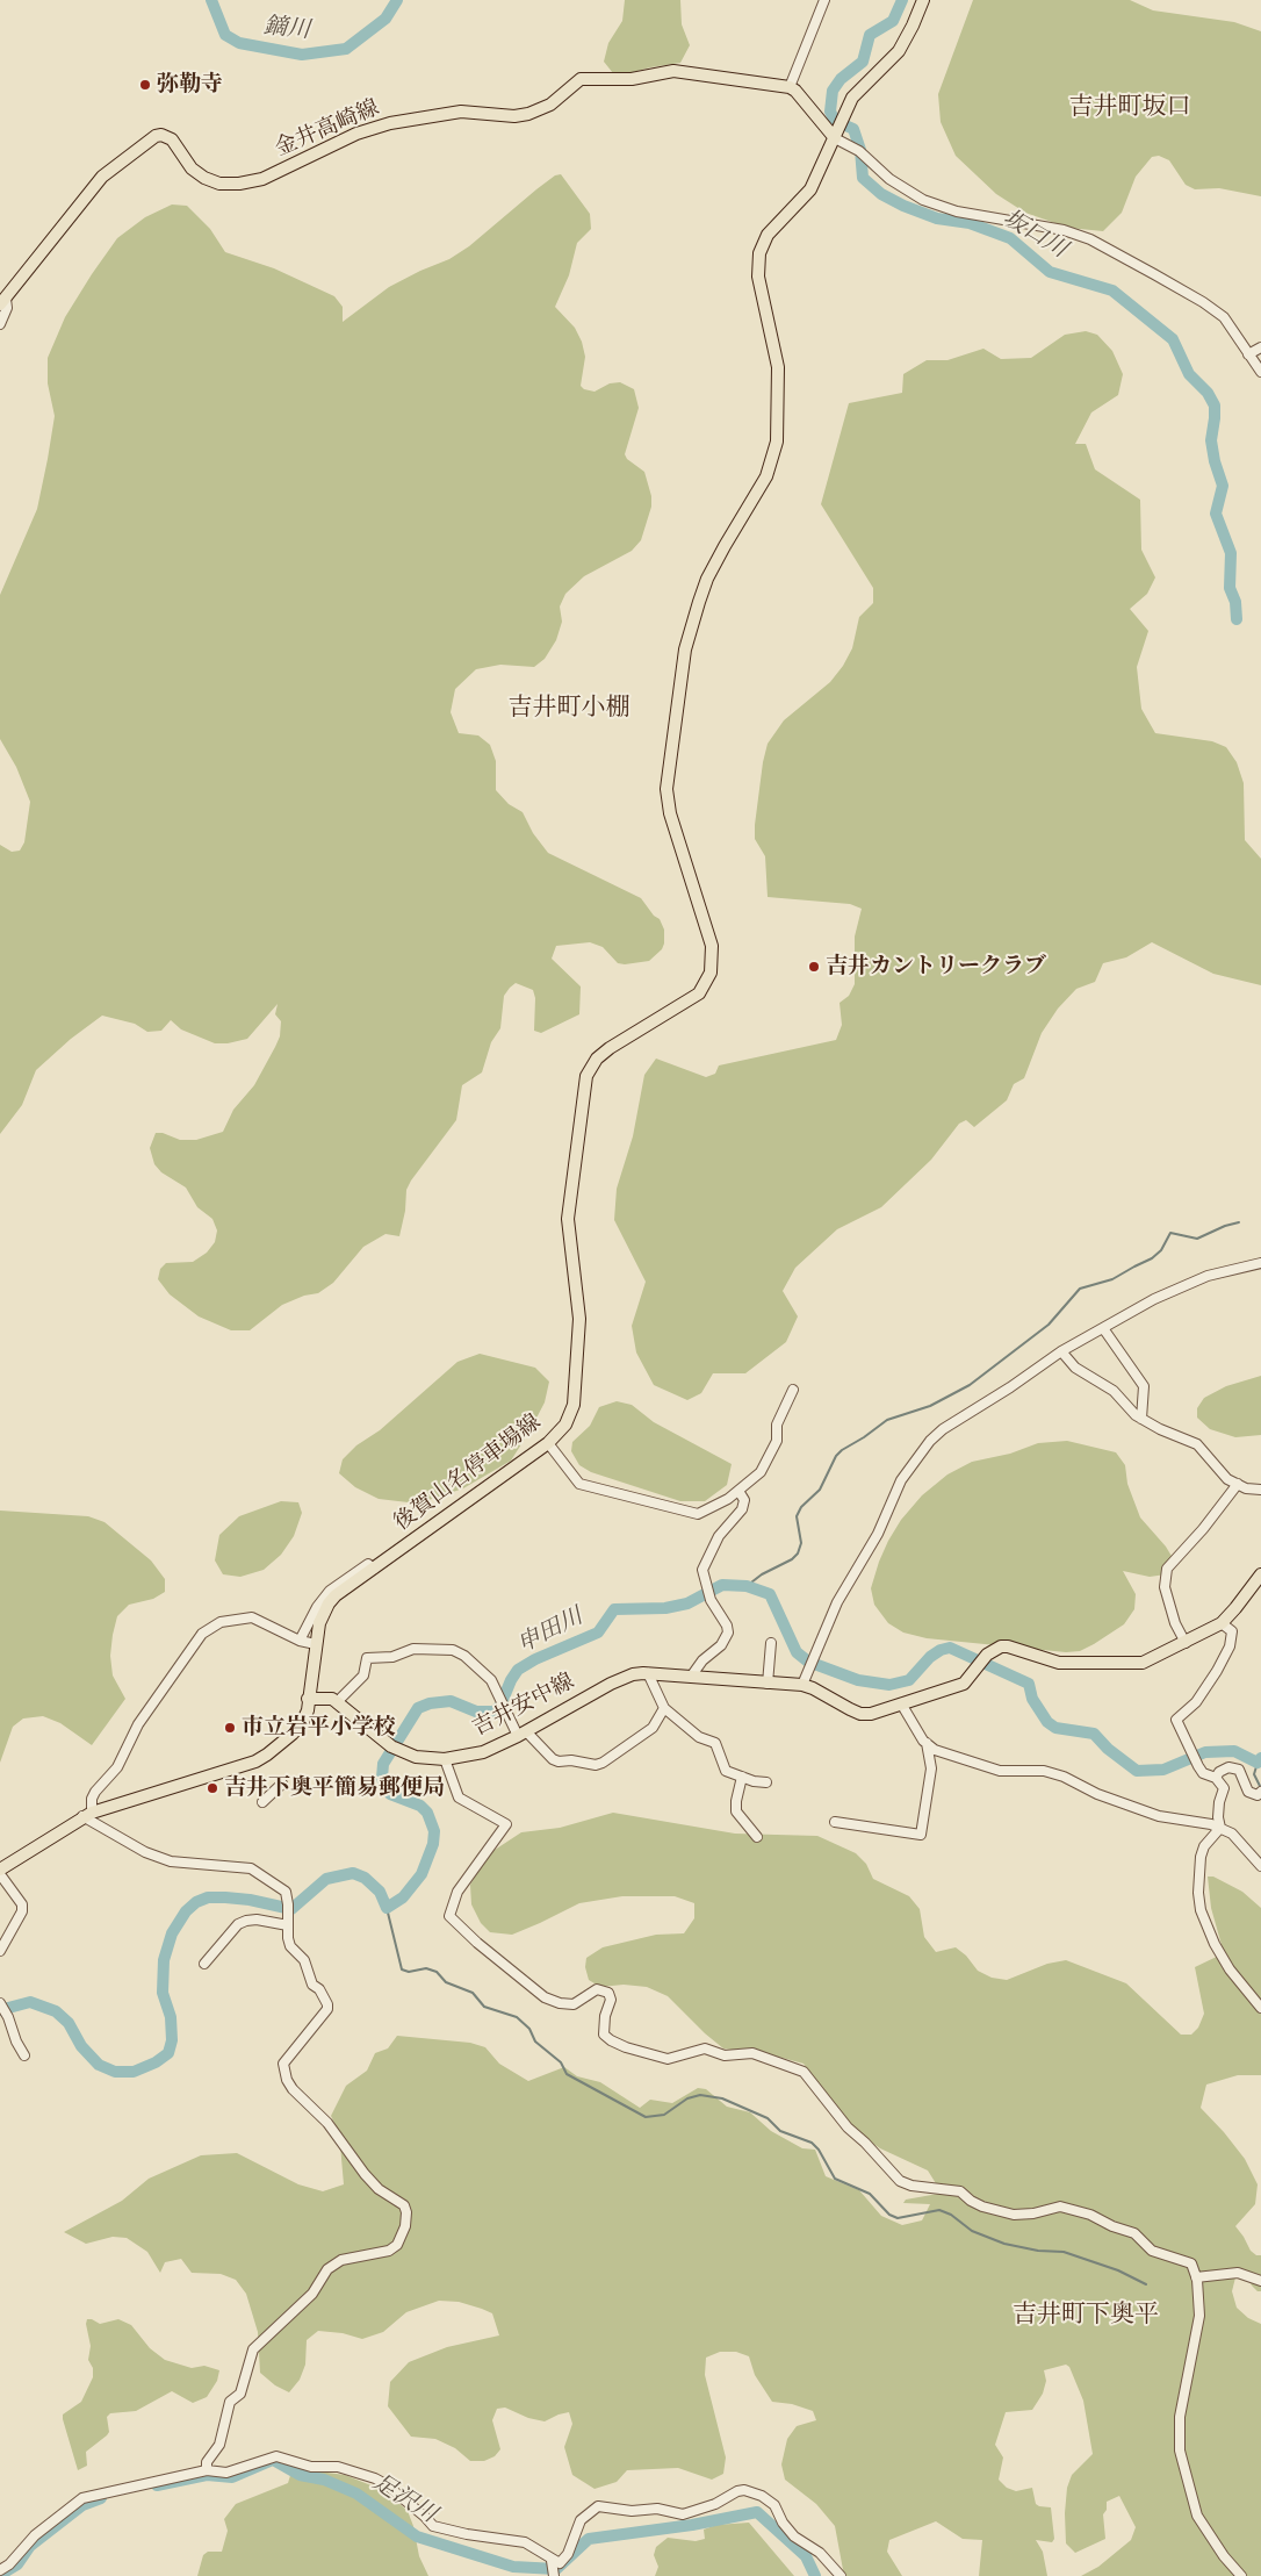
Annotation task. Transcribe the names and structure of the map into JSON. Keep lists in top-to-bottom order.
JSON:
{
  "streets": {
    "main road": ["金井高崎線", "後賀山名停車場線", "吉井安中線"]
  },
  "districts": ["吉井町坂口", "吉井町小棚", "吉井町下奥平"],
  "water": [
    "鏑川",
    "坂口川",
    "申田川",
    "足沢川"
  ],
  "places": [
    "弥勒寺",
    "吉井カントリークラブ",
    "市立岩平小学校",
    "吉井下奥平簡易郵便局"
  ]
}
